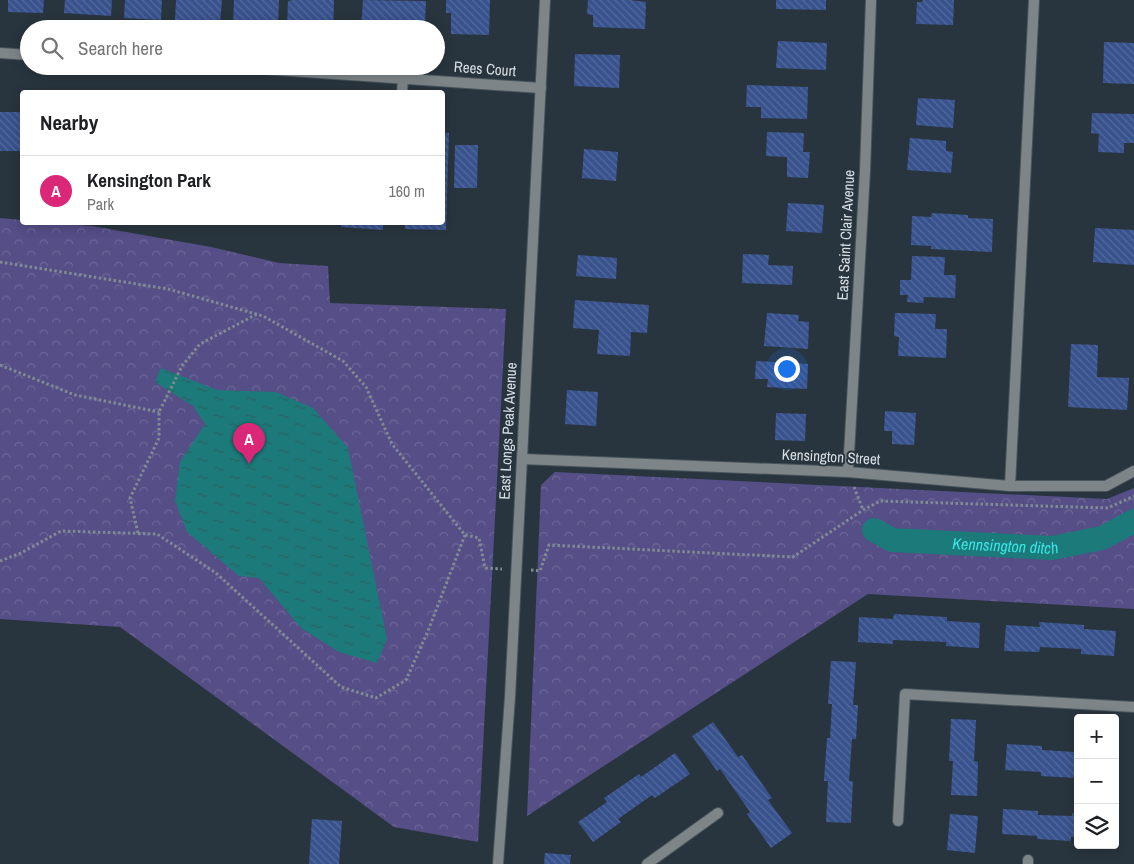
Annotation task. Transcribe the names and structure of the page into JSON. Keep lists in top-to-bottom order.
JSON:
{
  "streets": {
    "street": [
      "Rees Court",
      "East Saint Clair Avenue",
      "East Longs Peak Avenue",
      "Kensington Street"
    ]
  },
  "crossings": [
    ["Rees Court", "East Longs Peak Avenue"],
    ["East Saint Clair Avenue", "Kensington Street"],
    ["East Longs Peak Avenue", "Kensington Street"]
  ],
  "water": ["Kennsington ditch"],
  "page": {
    "search": "Search here",
    "heading": "Nearby",
    "list": [
      {
        "mark": "A",
        "name": "Kensington Park",
        "note": "Park",
        "value": "160 m"
      }
    ],
    "pins": "A",
    "map_buttons": ["+", "−"]
  }
}
